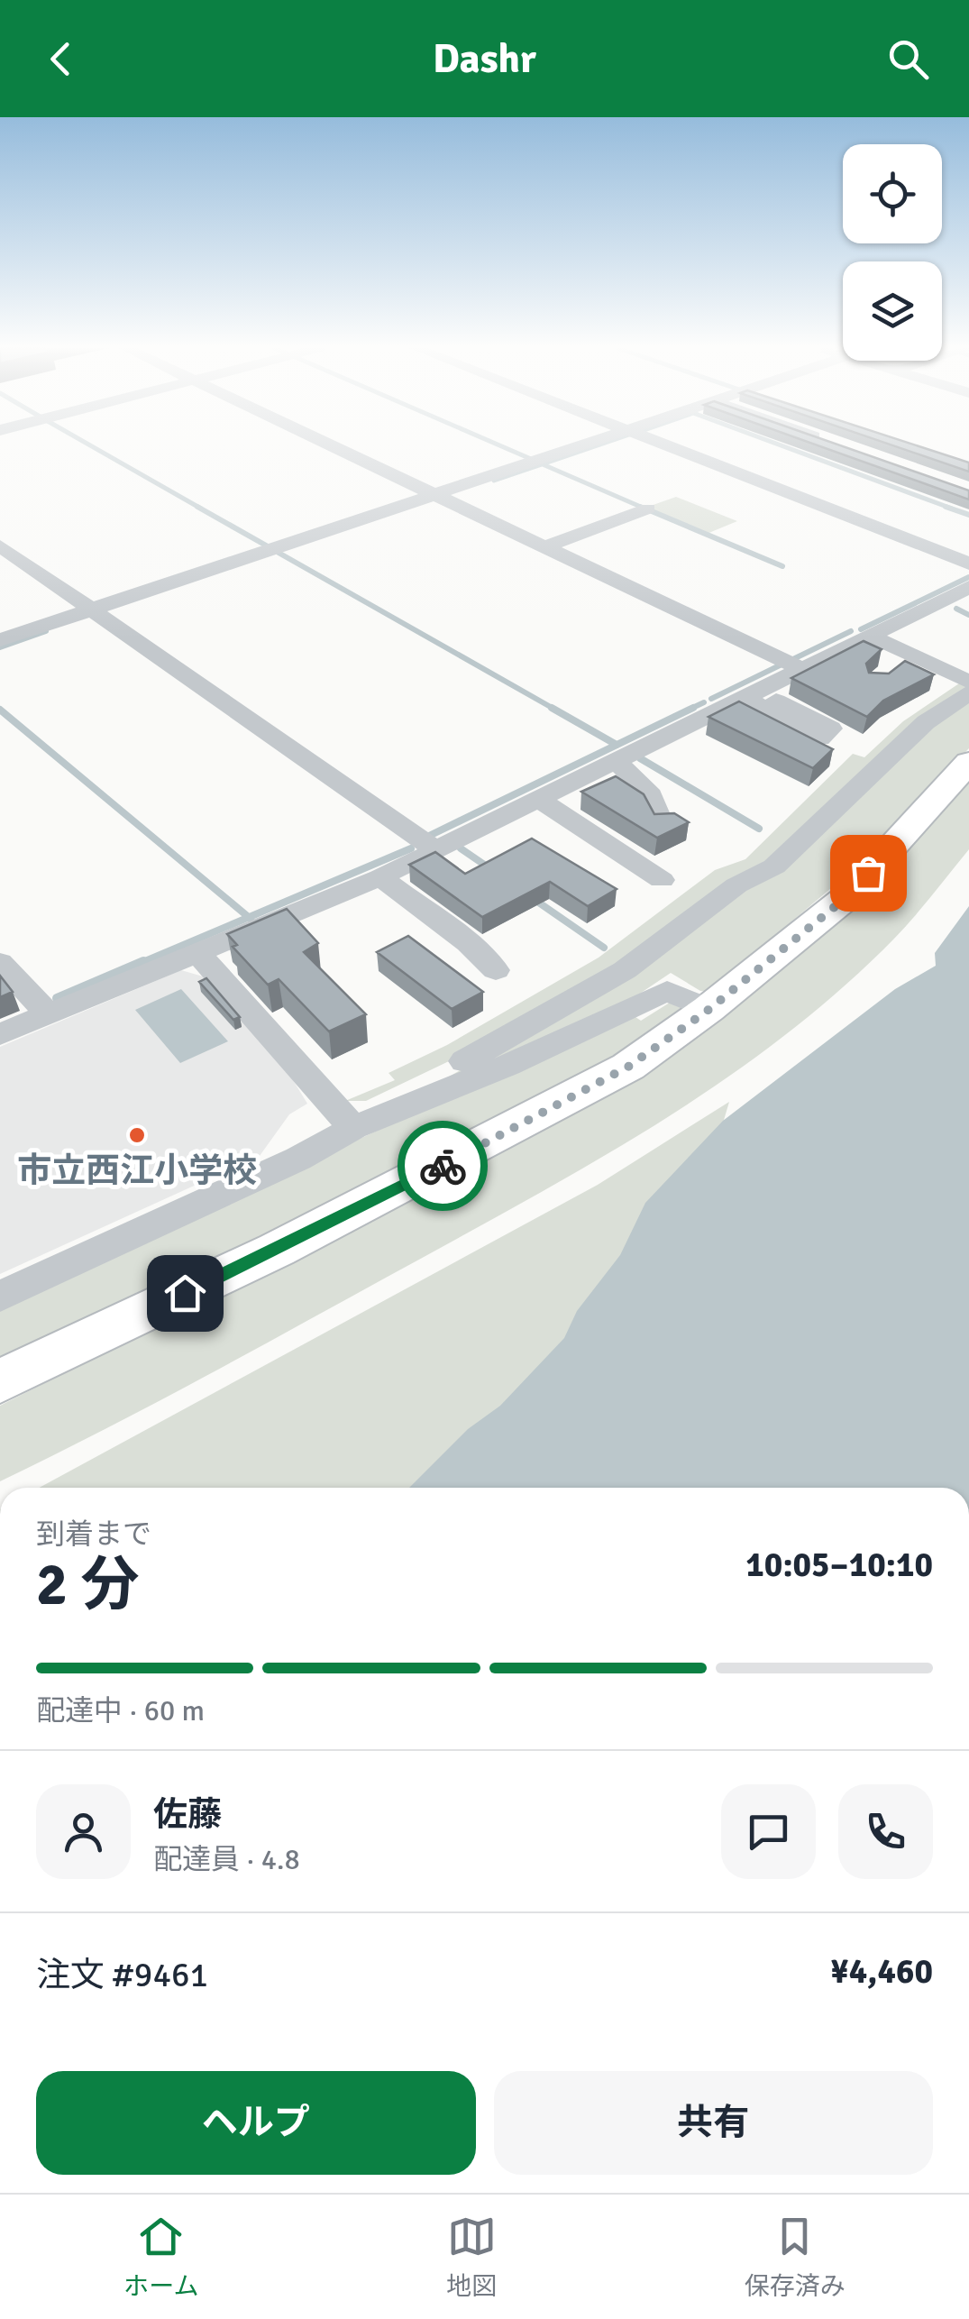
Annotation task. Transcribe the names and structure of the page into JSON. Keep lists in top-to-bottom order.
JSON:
{
  "places": ["市立西江小学校"],
  "page": {
    "header": "Dashr",
    "heading": ["2 分", "到着まで", "10:05–10:10"],
    "panel": [
      "佐藤",
      "配達員 · 4.8",
      "注文 #9461",
      "¥4,460"
    ],
    "bar": "配達中 · 60 m",
    "buttons": ["ヘルプ", "共有"],
    "tabs": ["ホーム", "地図", "保存済み"]
  }
}
